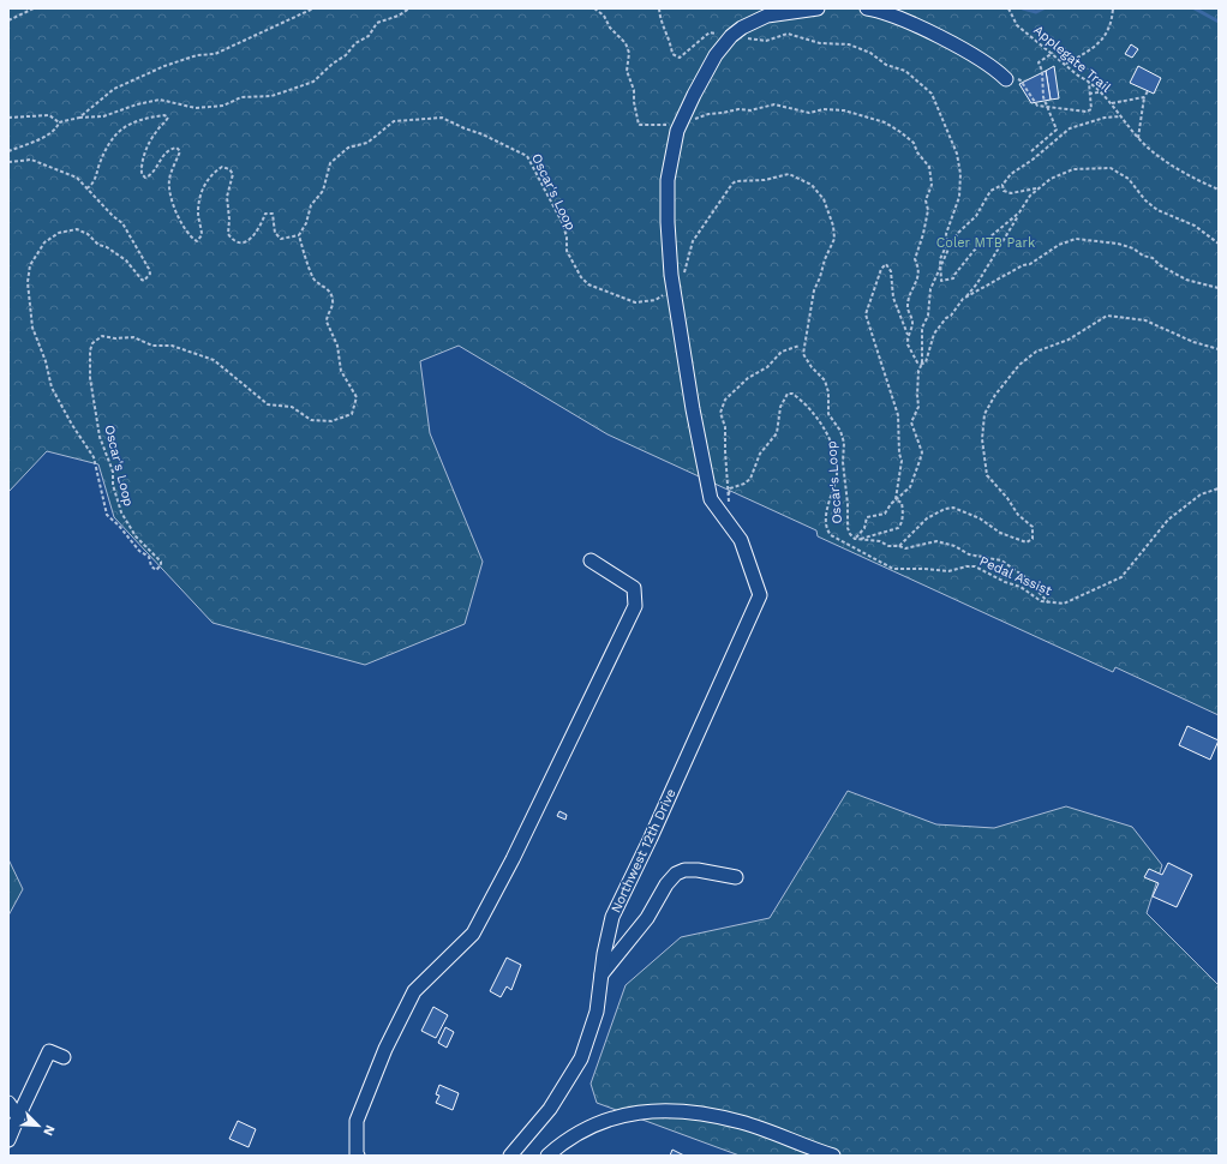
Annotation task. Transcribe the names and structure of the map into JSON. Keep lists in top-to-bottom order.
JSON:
{
  "streets": {
    "street": ["Northwest 12th Drive"],
    "path": ["Applegate Trail", "Oscar's Loop", "Pedal Assist"]
  },
  "crossings": [
    ["Oscar's Loop", "Pedal Assist"],
    ["Oscar's Loop", "Northwest 12th Drive"]
  ],
  "parks": ["Coler MTB Park"],
  "north": "bottom right"
}
